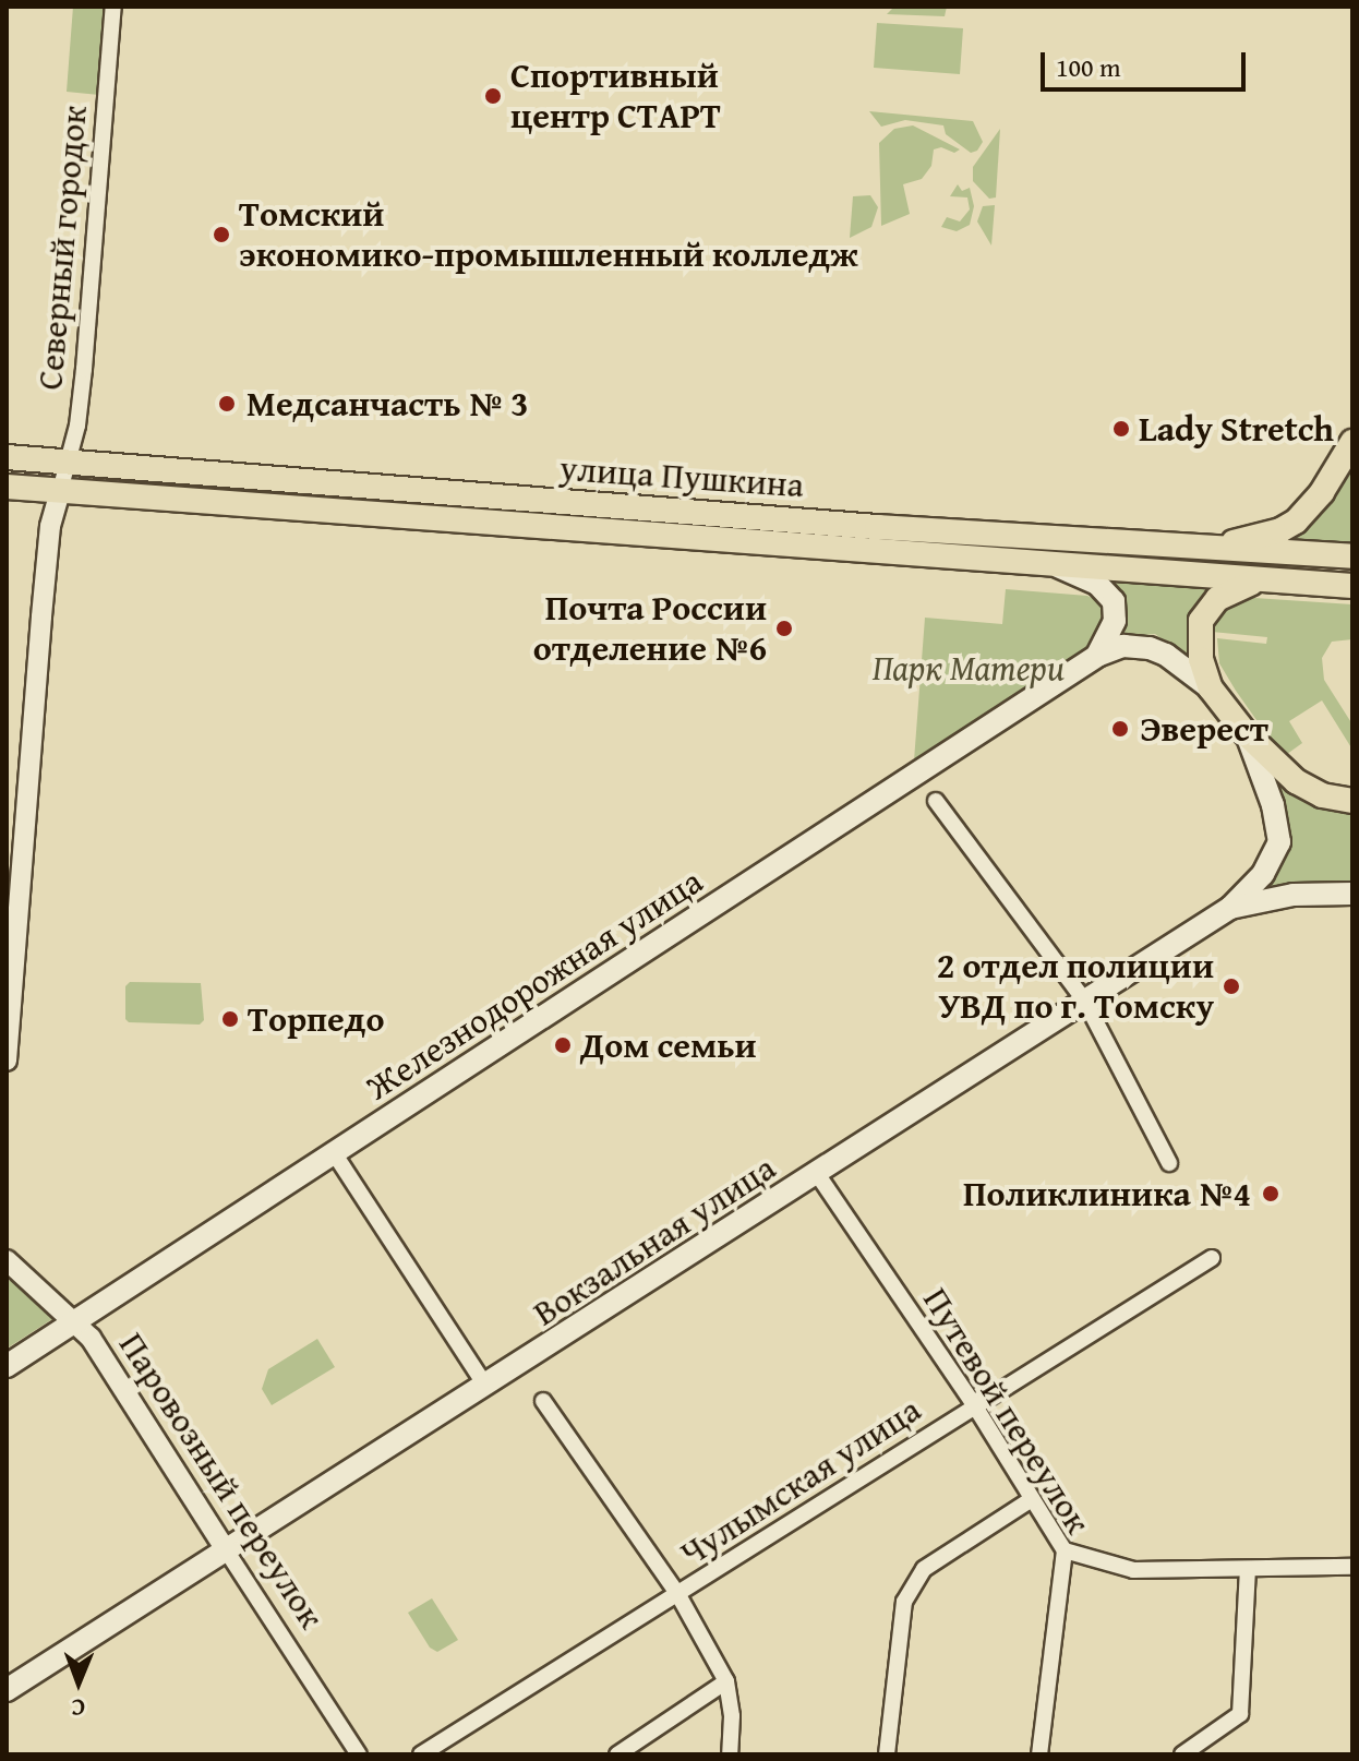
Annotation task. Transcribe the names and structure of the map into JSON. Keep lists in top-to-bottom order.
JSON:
{
  "streets": {
    "main road": ["улица Пушкина", "Железнодорожная улица", "Вокзальная улица"],
    "street": [
      "Северный городок",
      "Путевой переулок",
      "Паровозный переулок",
      "Чулымская улица"
    ]
  },
  "crossings": [
    ["Северный городок", "улица Пушкина"],
    ["Железнодорожная улица", "Паровозный переулок"],
    ["Вокзальная улица", "Путевой переулок"],
    ["Вокзальная улица", "Паровозный переулок"],
    ["Путевой переулок", "Чулымская улица"]
  ],
  "parks": ["Парк Матери"],
  "places": [
    "Спортивный центр СТАРТ",
    "Томский экономико-промышленный колледж",
    "Медсанчасть № 3",
    "Lady Stretch",
    "Почта России отделение №6",
    "Эверест",
    "2 отдел полиции УВД по г. Томску",
    "Торпедо",
    "Дом семьи",
    "Поликлиника №4"
  ],
  "scale_bar": "100 m",
  "north": "bottom"
}
